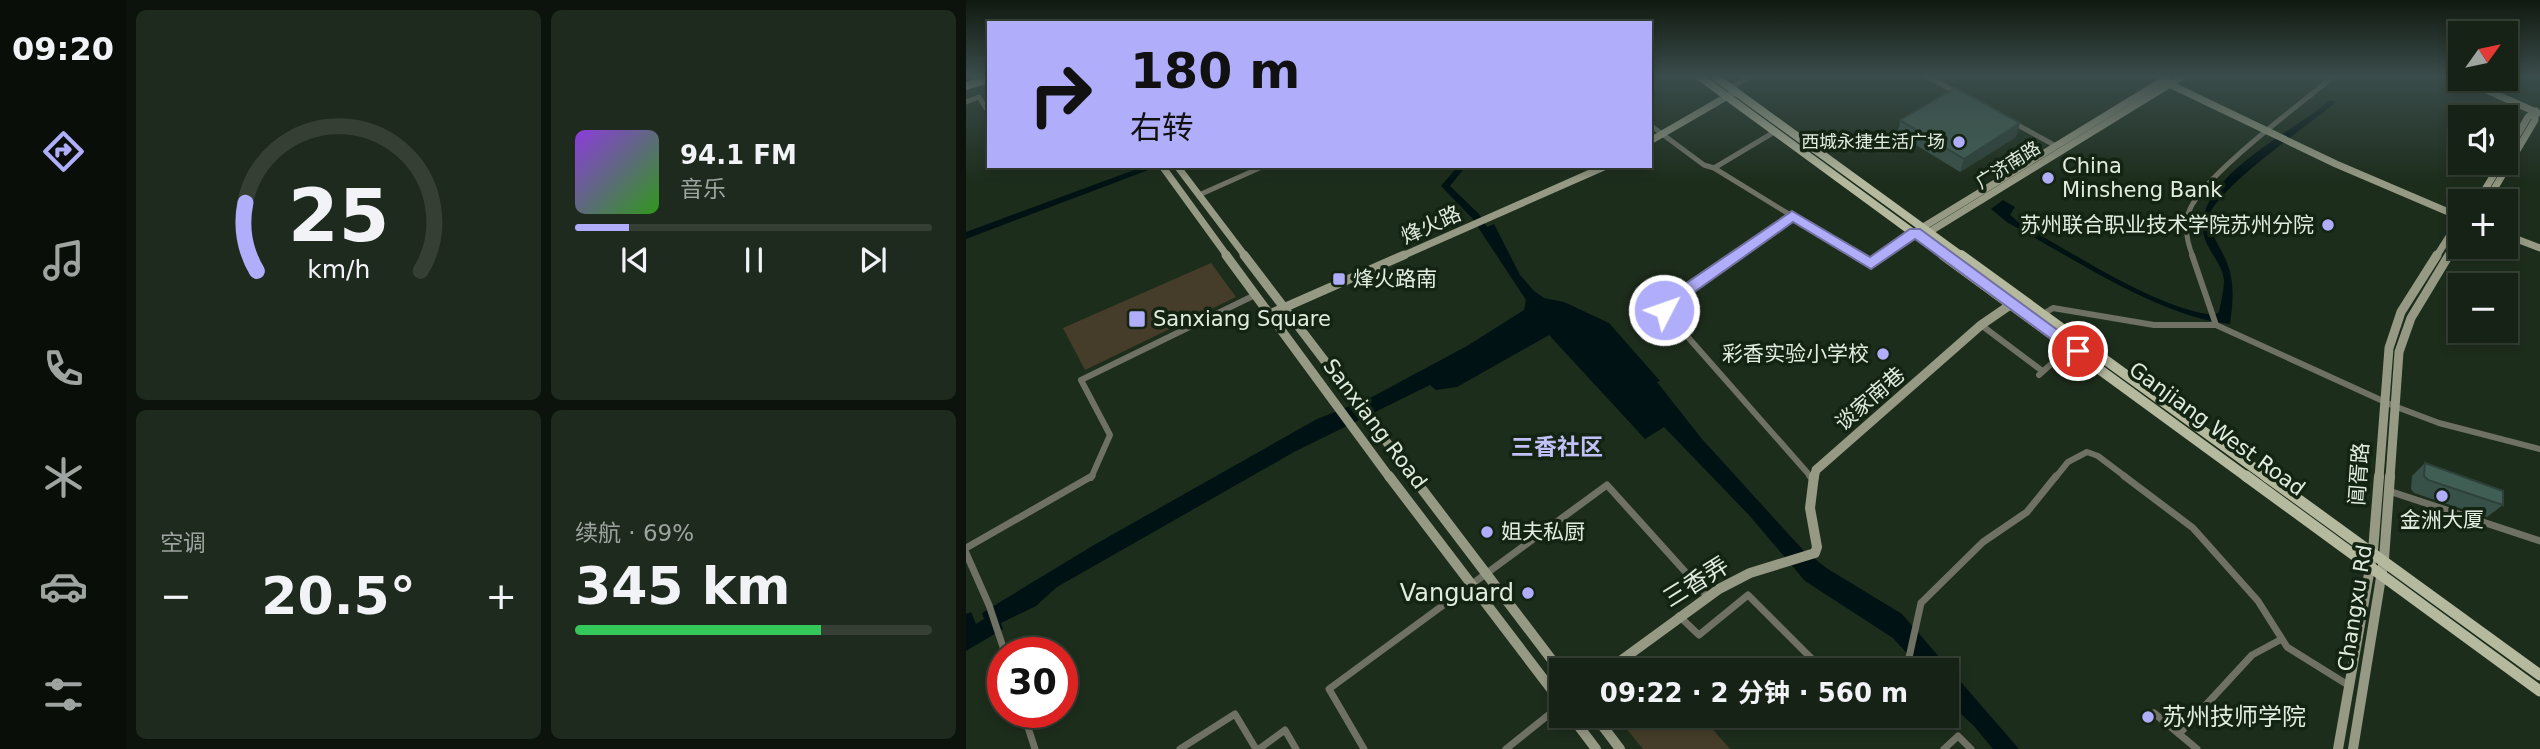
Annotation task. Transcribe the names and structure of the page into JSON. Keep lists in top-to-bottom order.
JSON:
{
  "streets": {
    "main road": [
      "广济南路",
      "烽火路",
      "谈家南巷",
      "Sanxiang Road",
      "Ganjiang West Road",
      "阊胥路",
      "三香弄",
      "Changxu Rd"
    ]
  },
  "crossings": [
    ["广济南路", "Ganjiang West Road"],
    ["烽火路", "Sanxiang Road"],
    ["谈家南巷", "Ganjiang West Road"],
    ["谈家南巷", "三香弄"],
    ["Ganjiang West Road", "阊胥路"],
    ["Ganjiang West Road", "Changxu Rd"]
  ],
  "districts": ["三香社区"],
  "places": {
    "other": [
      "西城永捷生活广场",
      "China Minsheng Bank",
      "苏州联合职业技术学院苏州分院",
      "彩香实验小学校",
      "金洲大厦",
      "姐夫私厨",
      "Vanguard",
      "苏州技师学院"
    ],
    "transit": ["烽火路南", "Sanxiang Square"]
  },
  "north": "top right",
  "page": {
    "tabs": "09:20",
    "map_buttons": ["+", "−"],
    "turn": ["180 m", "右转"],
    "song": ["94.1 FM", "音乐"],
    "tile": [
      "空调",
      ["续航 · 69%", "345 km"]
    ],
    "heat": ["−", "20.5°", "+"],
    "limit": "30",
    "trip": "09:22 · 2 分钟 · 560 m",
    "gauge": ["25", "km/h"]
  }
}
